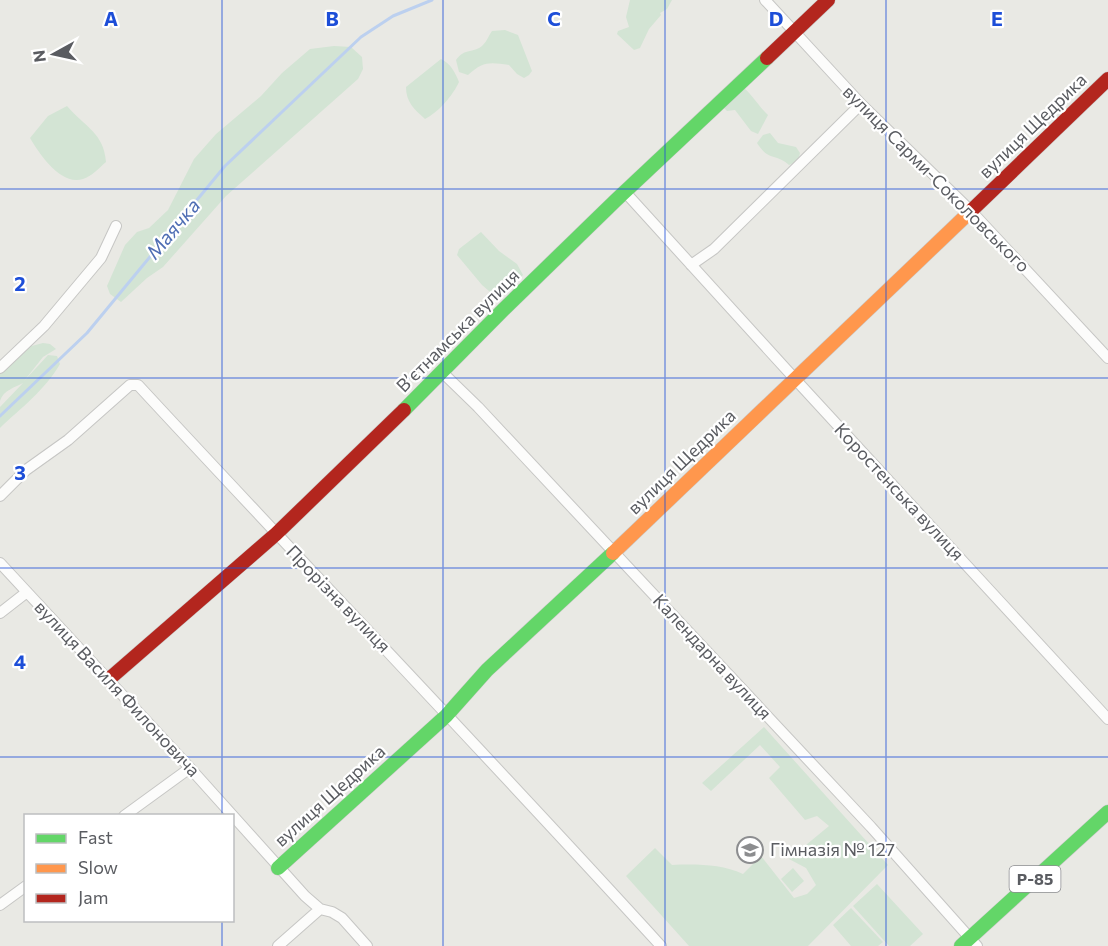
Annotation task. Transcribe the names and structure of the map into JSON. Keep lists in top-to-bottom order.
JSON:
{
  "streets": {
    "street": [
      "вулиця Щедрика",
      "вулиця Сарми-Соколовського",
      "Вʼєтнамська вулиця",
      "Коростенська вулиця",
      "Прорізна вулиця",
      "Календарна вулиця",
      "вулиця Василя Филоновича",
      "Р-85"
    ]
  },
  "crossings": [
    ["вулиця Щедрика", "вулиця Сарми-Соколовського"],
    ["вулиця Щедрика", "Коростенська вулиця"],
    ["вулиця Щедрика", "Прорізна вулиця"],
    ["вулиця Щедрика", "Календарна вулиця"],
    ["вулиця Щедрика", "вулиця Василя Филоновича"],
    ["вулиця Сарми-Соколовського", "Вʼєтнамська вулиця"],
    ["Вʼєтнамська вулиця", "Коростенська вулиця"],
    ["Вʼєтнамська вулиця", "Прорізна вулиця"],
    ["Вʼєтнамська вулиця", "Календарна вулиця"],
    ["Вʼєтнамська вулиця", "вулиця Василя Филоновича"],
    ["Календарна вулиця", "Р-85"]
  ],
  "water": ["Маячка"],
  "places": {
    "school or university": ["Гімназія № 127"]
  },
  "legend": ["Fast", "Slow", "Jam"],
  "north": "left",
  "grid": {
    "columns": [
      "A",
      "B",
      "C",
      "D",
      "E"
    ],
    "rows": ["2", "3", "4"]
  }
}
